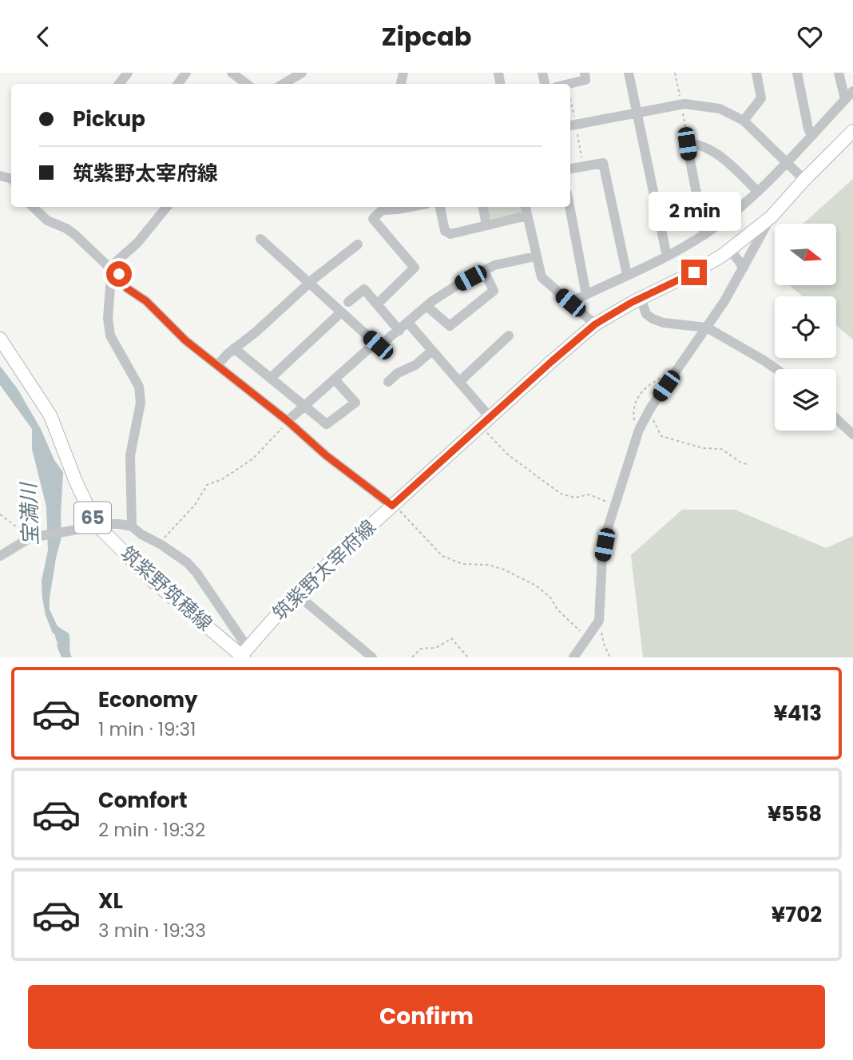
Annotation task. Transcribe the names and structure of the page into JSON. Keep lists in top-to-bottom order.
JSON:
{
  "streets": {
    "main road": ["65", "筑紫野太宰府線", "筑紫野筑穂線"]
  },
  "crossings": [
    ["筑紫野太宰府線", "筑紫野筑穂線"]
  ],
  "water": ["宝満川"],
  "north": "right",
  "page": {
    "header": "Zipcab",
    "banner": ["Pickup", "筑紫野太宰府線"],
    "bubble": "2 min",
    "list": [
      {
        "name": "Economy",
        "note": "1 min · 19:31",
        "value": "¥413"
      },
      {
        "name": "Comfort",
        "note": "2 min · 19:32",
        "value": "¥558"
      },
      {
        "name": "XL",
        "note": "3 min · 19:33",
        "value": "¥702"
      }
    ],
    "buttons": "Confirm"
  }
}
